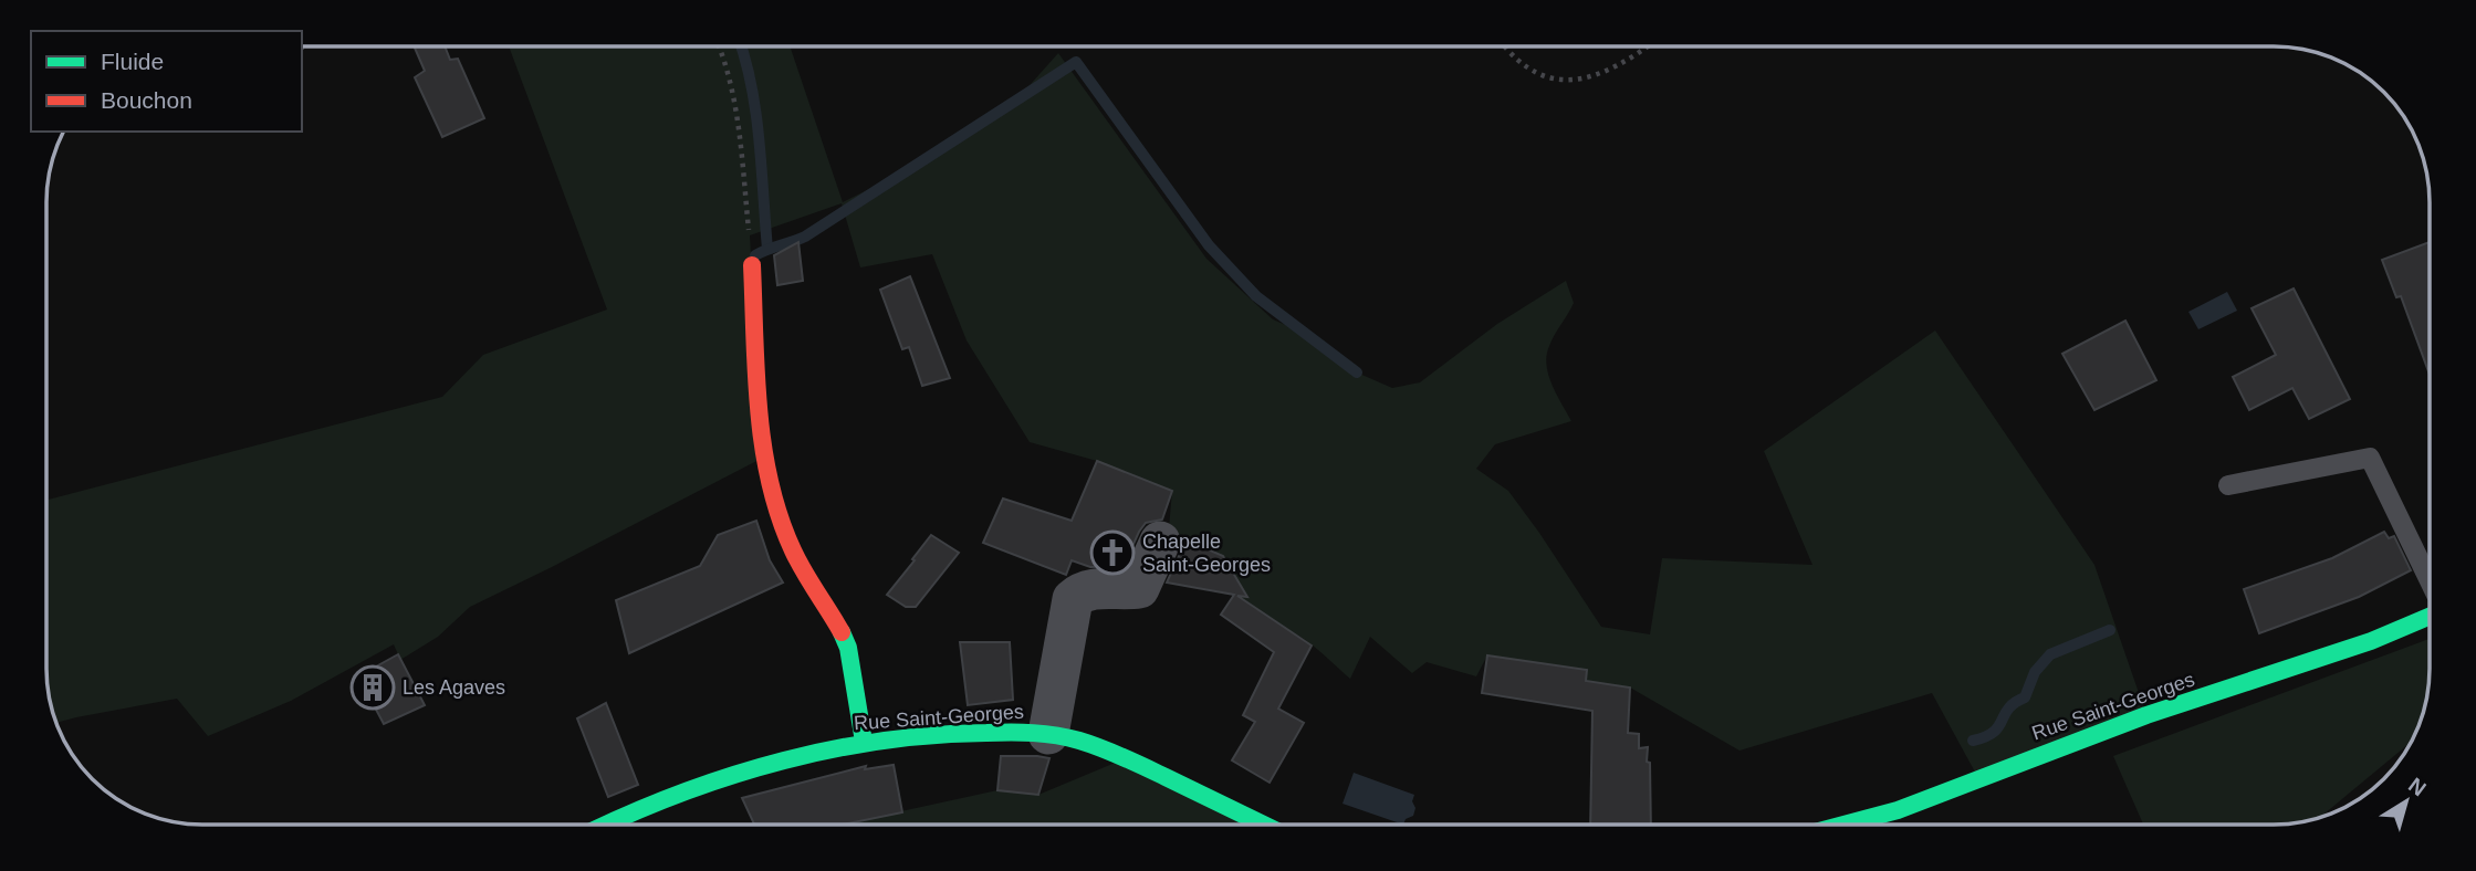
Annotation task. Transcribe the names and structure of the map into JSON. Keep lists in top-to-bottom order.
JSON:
{
  "streets": {
    "street": ["Rue Saint-Georges"]
  },
  "places": {
    "church": ["Chapelle Saint-Georges"],
    "building": ["Les Agaves"]
  },
  "legend": ["Fluide", "Bouchon"],
  "north": "top right"
}
